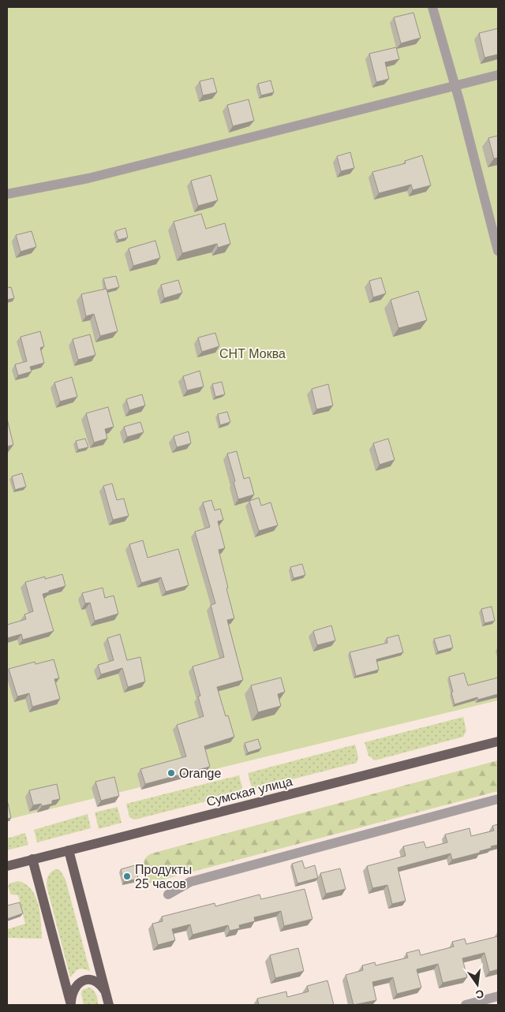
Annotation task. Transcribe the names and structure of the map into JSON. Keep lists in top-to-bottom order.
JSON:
{
  "streets": {
    "main road": ["Сумская улица"]
  },
  "parks": ["СНТ Моква"],
  "places": ["Orange", "Продукты 25 часов"],
  "north": "bottom"
}
